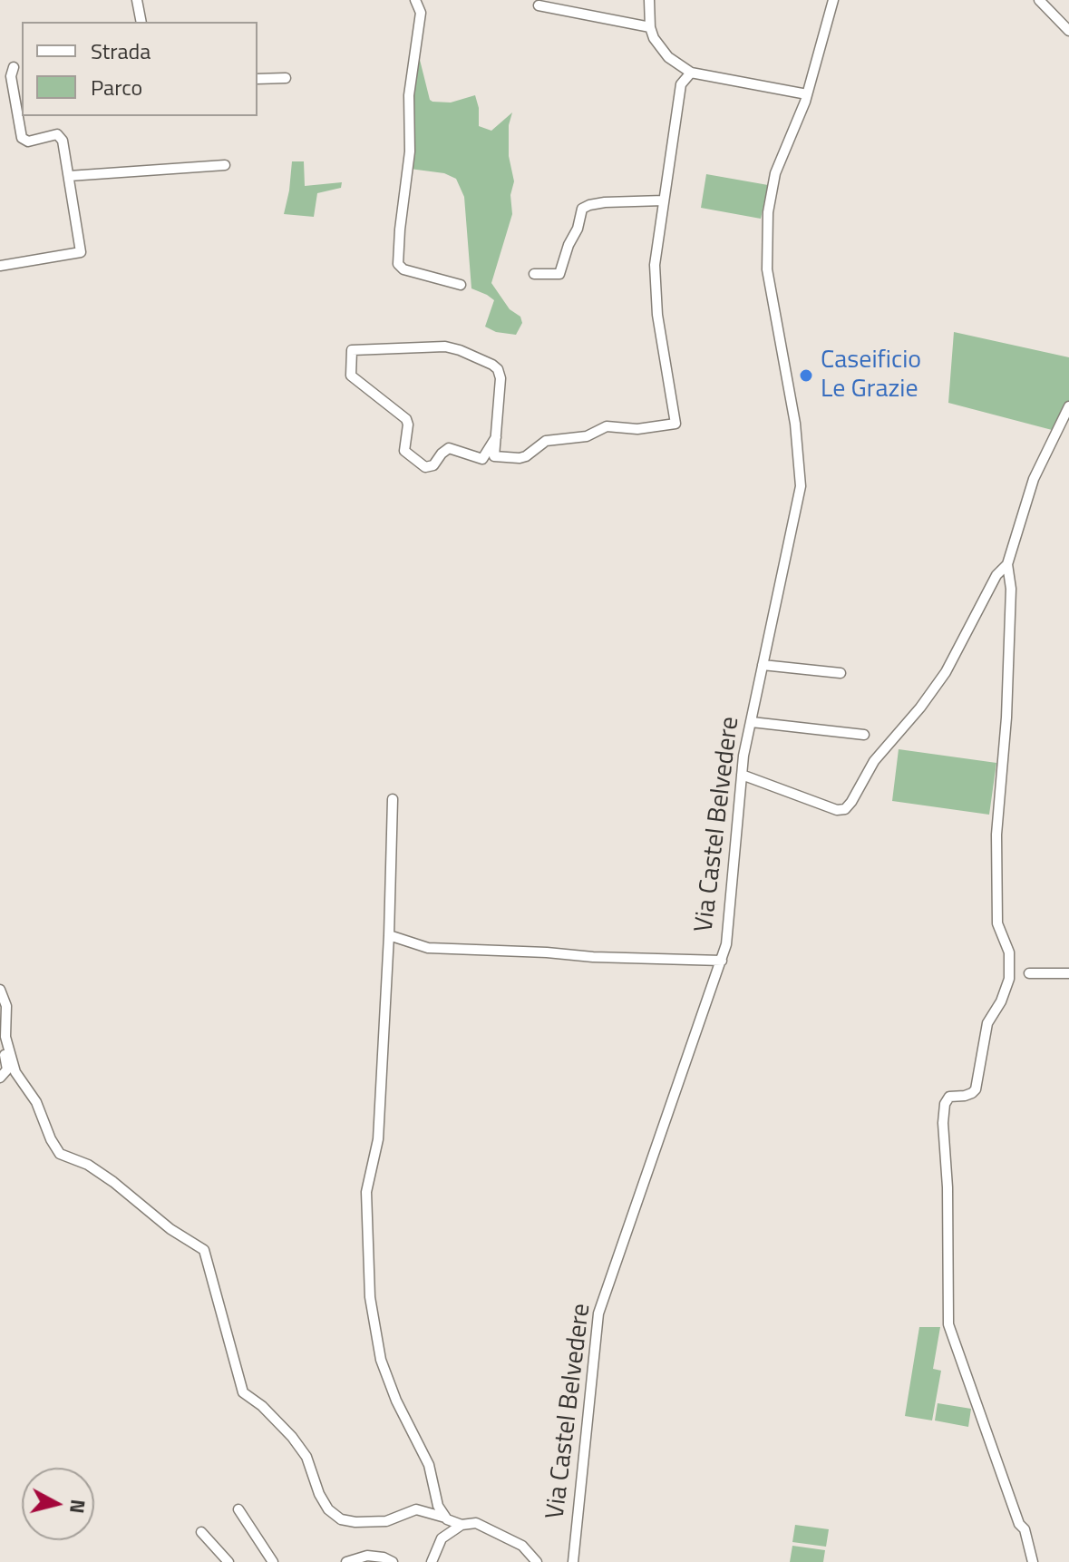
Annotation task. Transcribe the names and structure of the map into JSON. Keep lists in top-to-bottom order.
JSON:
{
  "streets": {
    "street": ["Via Castel Belvedere"]
  },
  "places": ["Caseificio Le Grazie"],
  "legend": ["Strada", "Parco"],
  "north": "right"
}
